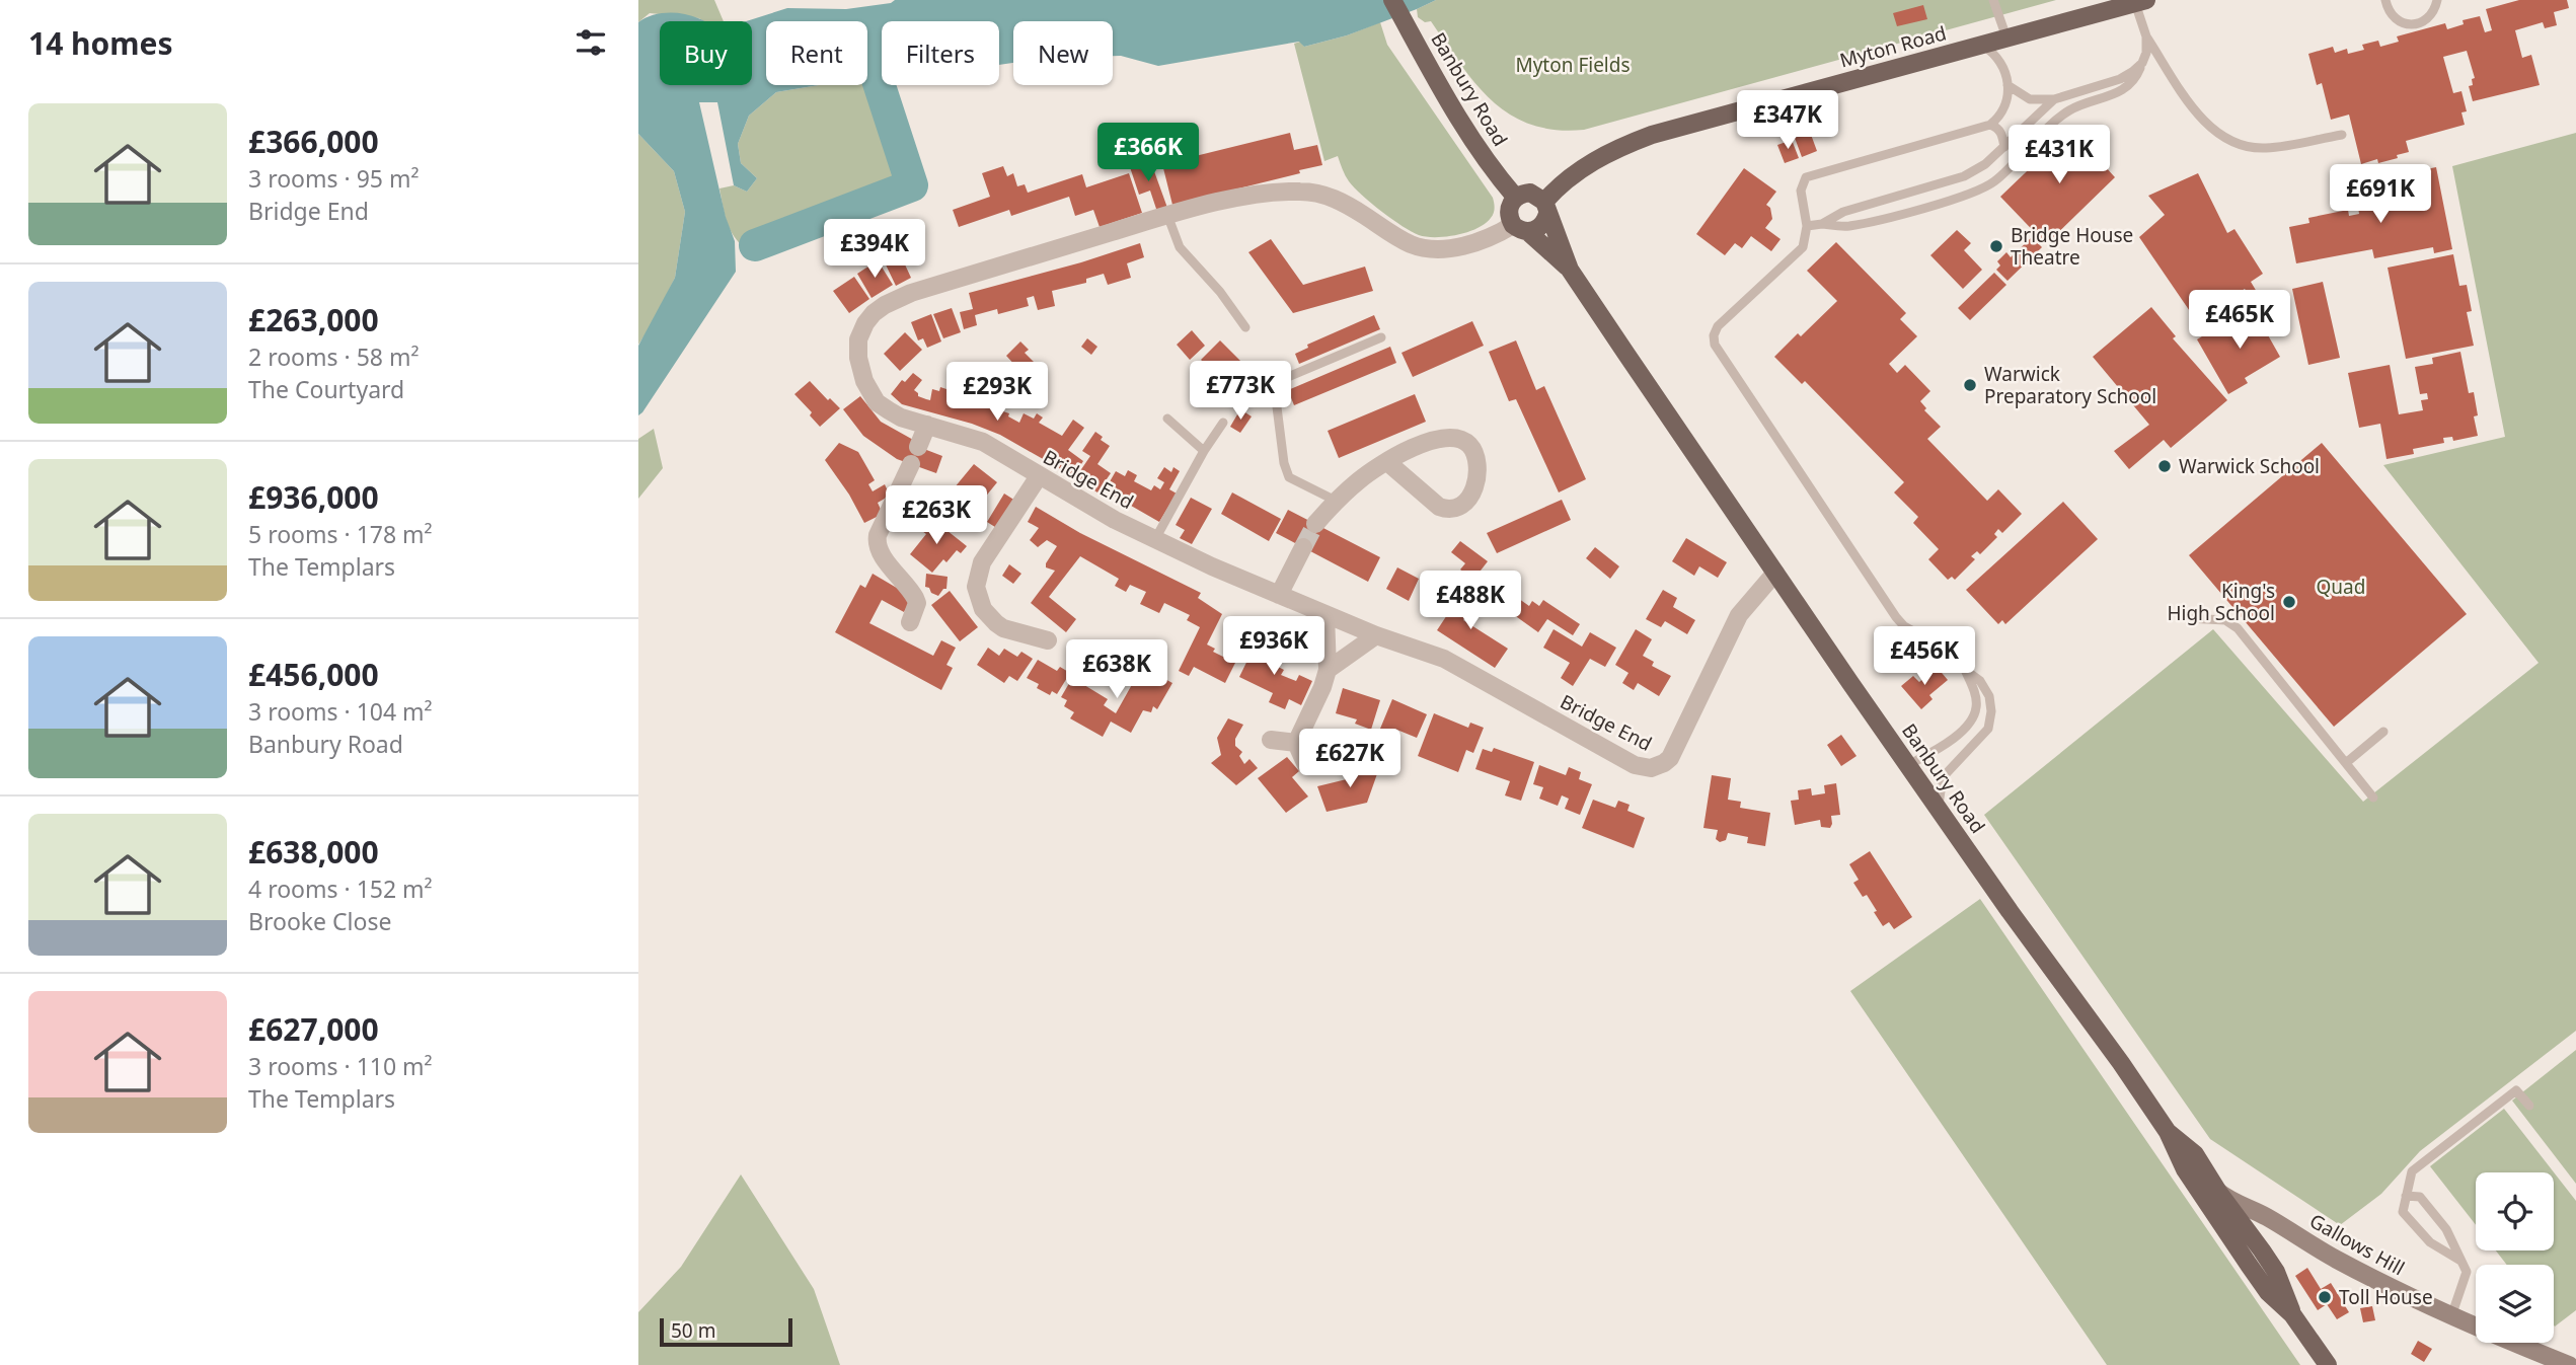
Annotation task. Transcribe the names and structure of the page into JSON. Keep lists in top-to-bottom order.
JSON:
{
  "streets": {
    "main road": ["Myton Road", "Banbury Road"],
    "street": ["Bridge End", "Gallows Hill"]
  },
  "crossings": [
    ["Myton Road", "Banbury Road"],
    ["Myton Road", "Bridge End"],
    ["Banbury Road", "Bridge End"],
    ["Banbury Road", "Gallows Hill"]
  ],
  "parks": ["Myton Fields", "Quad"],
  "places": [
    "Bridge House Theatre",
    "Warwick Preparatory School",
    "Warwick School",
    "King's High School",
    "Toll House"
  ],
  "scale_bar": "50 m",
  "page": {
    "heading": "14 homes",
    "chip": [
      "Buy",
      "Rent",
      "Filters",
      "New"
    ],
    "list": [
      {
        "name": "£366,000",
        "note": "3 rooms · 95 m² · Bridge End"
      },
      {
        "name": "£263,000",
        "note": "2 rooms · 58 m² · The Courtyard"
      },
      {
        "name": "£936,000",
        "note": "5 rooms · 178 m² · The Templars"
      },
      {
        "name": "£456,000",
        "note": "3 rooms · 104 m² · Banbury Road"
      },
      {
        "name": "£638,000",
        "note": "4 rooms · 152 m² · Brooke Close"
      },
      {
        "name": "£627,000",
        "note": "3 rooms · 110 m² · The Templars"
      }
    ],
    "price": [
      "£347K",
      "£366K",
      "£431K",
      "£691K",
      "£394K",
      "£465K",
      "£773K",
      "£293K",
      "£263K",
      "£488K",
      "£936K",
      "£456K",
      "£638K",
      "£627K"
    ],
    "scale": "50 m"
  }
}
